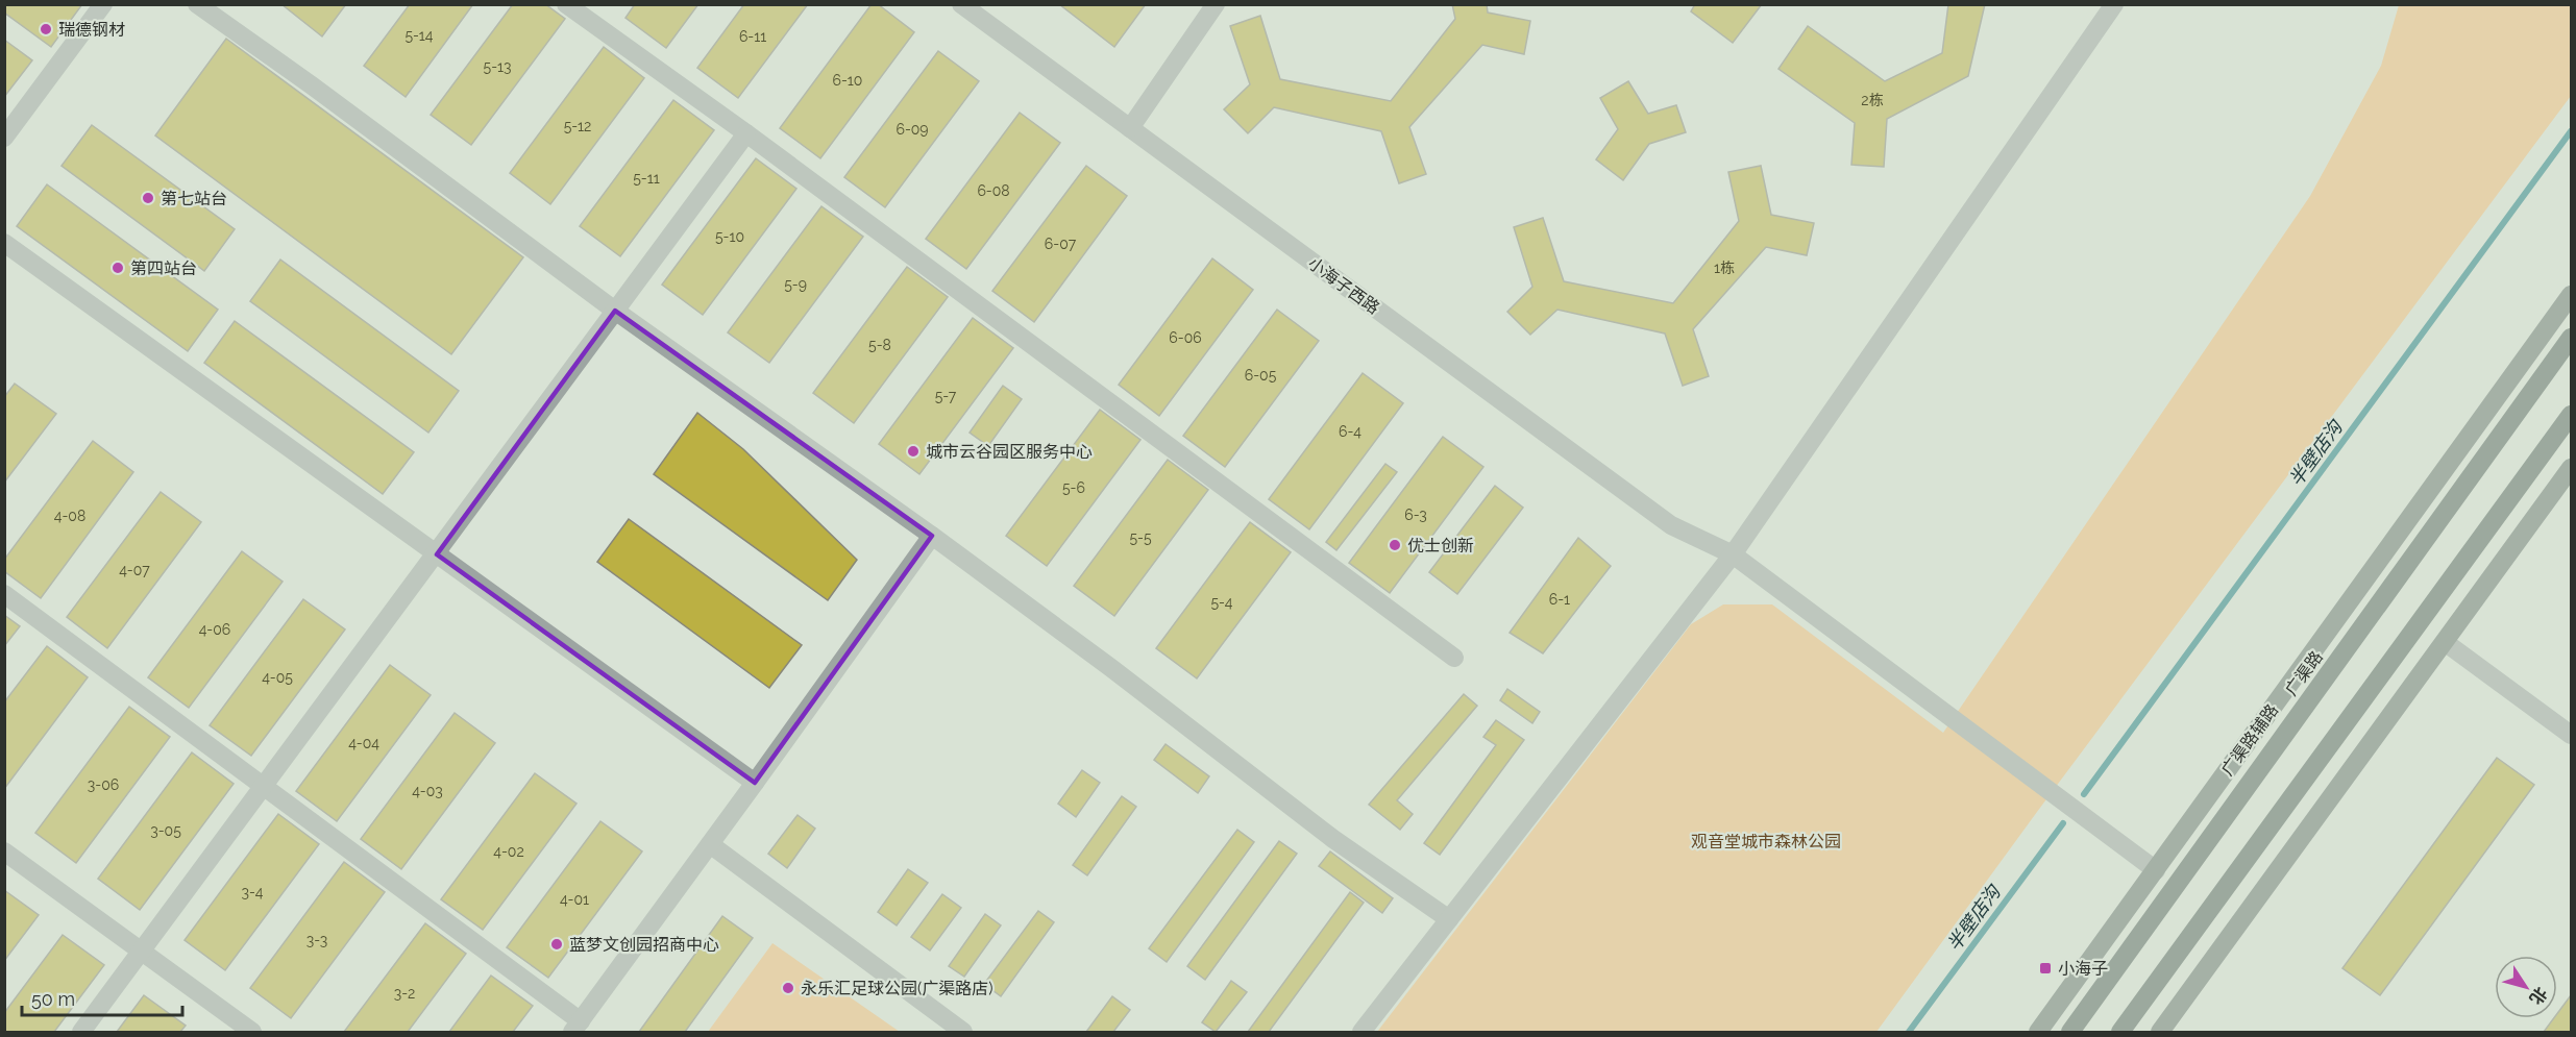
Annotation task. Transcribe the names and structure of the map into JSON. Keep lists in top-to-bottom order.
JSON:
{
  "streets": {
    "highway": ["广渠路"],
    "main road": ["广渠路辅路"],
    "street": ["小海子西路"]
  },
  "crossings": [
    ["小海子西路", "广渠路辅路"]
  ],
  "water": ["半壁店沟"],
  "parks": ["观音堂城市森林公园"],
  "places": {
    "other": [
      "瑞德钢材",
      "第七站台",
      "第四站台",
      "城市云谷园区服务中心",
      "优士创新",
      "蓝梦文创园招商中心",
      "永乐汇足球公园(广渠路店)"
    ],
    "transit": ["小海子"]
  },
  "house_numbers": [
    "5-14",
    "6-11",
    "5-13",
    "6-10",
    "2栋",
    "5-12",
    "6-09",
    "5-11",
    "6-08",
    "5-10",
    "6-07",
    "1栋",
    "5-9",
    "6-06",
    "5-8",
    "6-05",
    "5-7",
    "6-4",
    "5-6",
    "6-3",
    "4-08",
    "5-5",
    "4-07",
    "6-1",
    "5-4",
    "4-06",
    "4-05",
    "4-04",
    "3-06",
    "4-03",
    "3-05",
    "4-02",
    "3-4",
    "4-01",
    "3-3",
    "3-2"
  ],
  "scale_bar": "50 m",
  "north": "bottom right"
}
